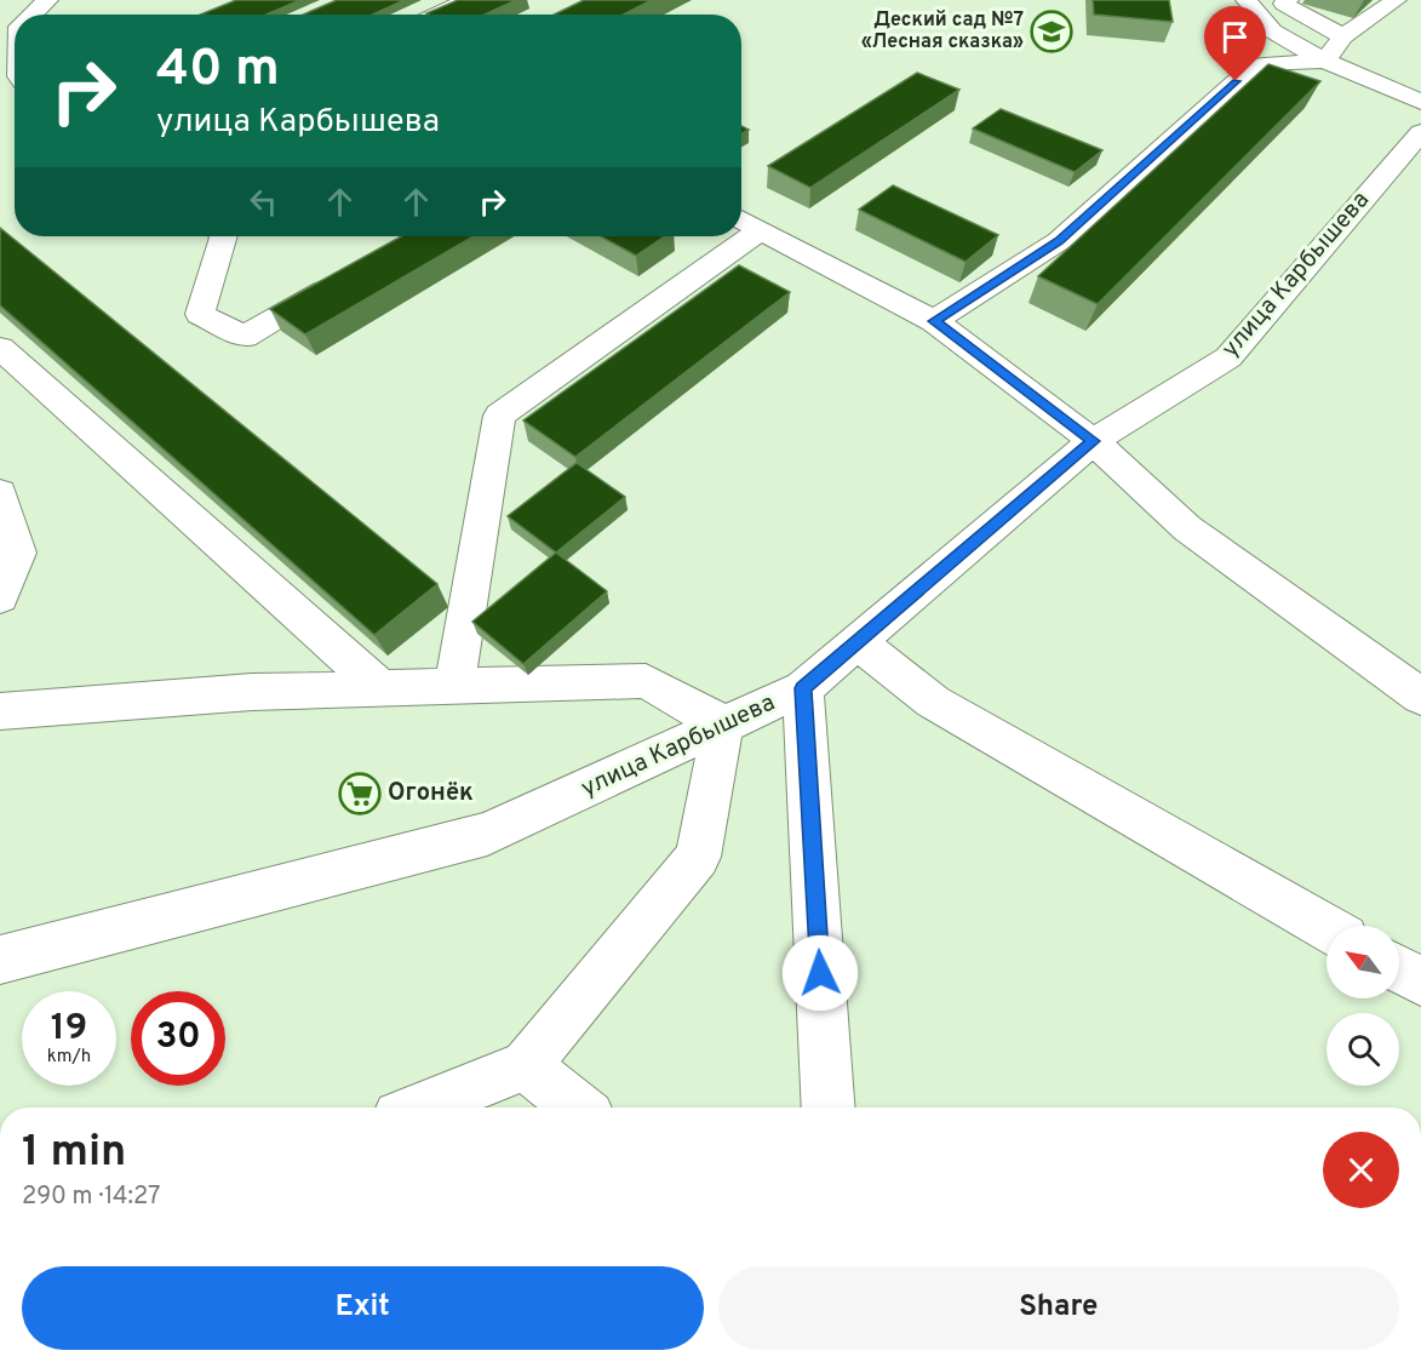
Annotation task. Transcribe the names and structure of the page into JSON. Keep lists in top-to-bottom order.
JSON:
{
  "streets": {
    "street": ["улица Карбышева"]
  },
  "places": {
    "school or university": ["Деский сад №7 «Лесная сказка»"],
    "supermarket": ["Огонёк"]
  },
  "north": "top left",
  "page": {
    "turn": ["40 m", "улица Карбышева"],
    "speed": "19 km/h",
    "limit": "30",
    "heading": ["1 min", "290 m · 14:27"],
    "buttons": ["Exit", "Share"]
  }
}
